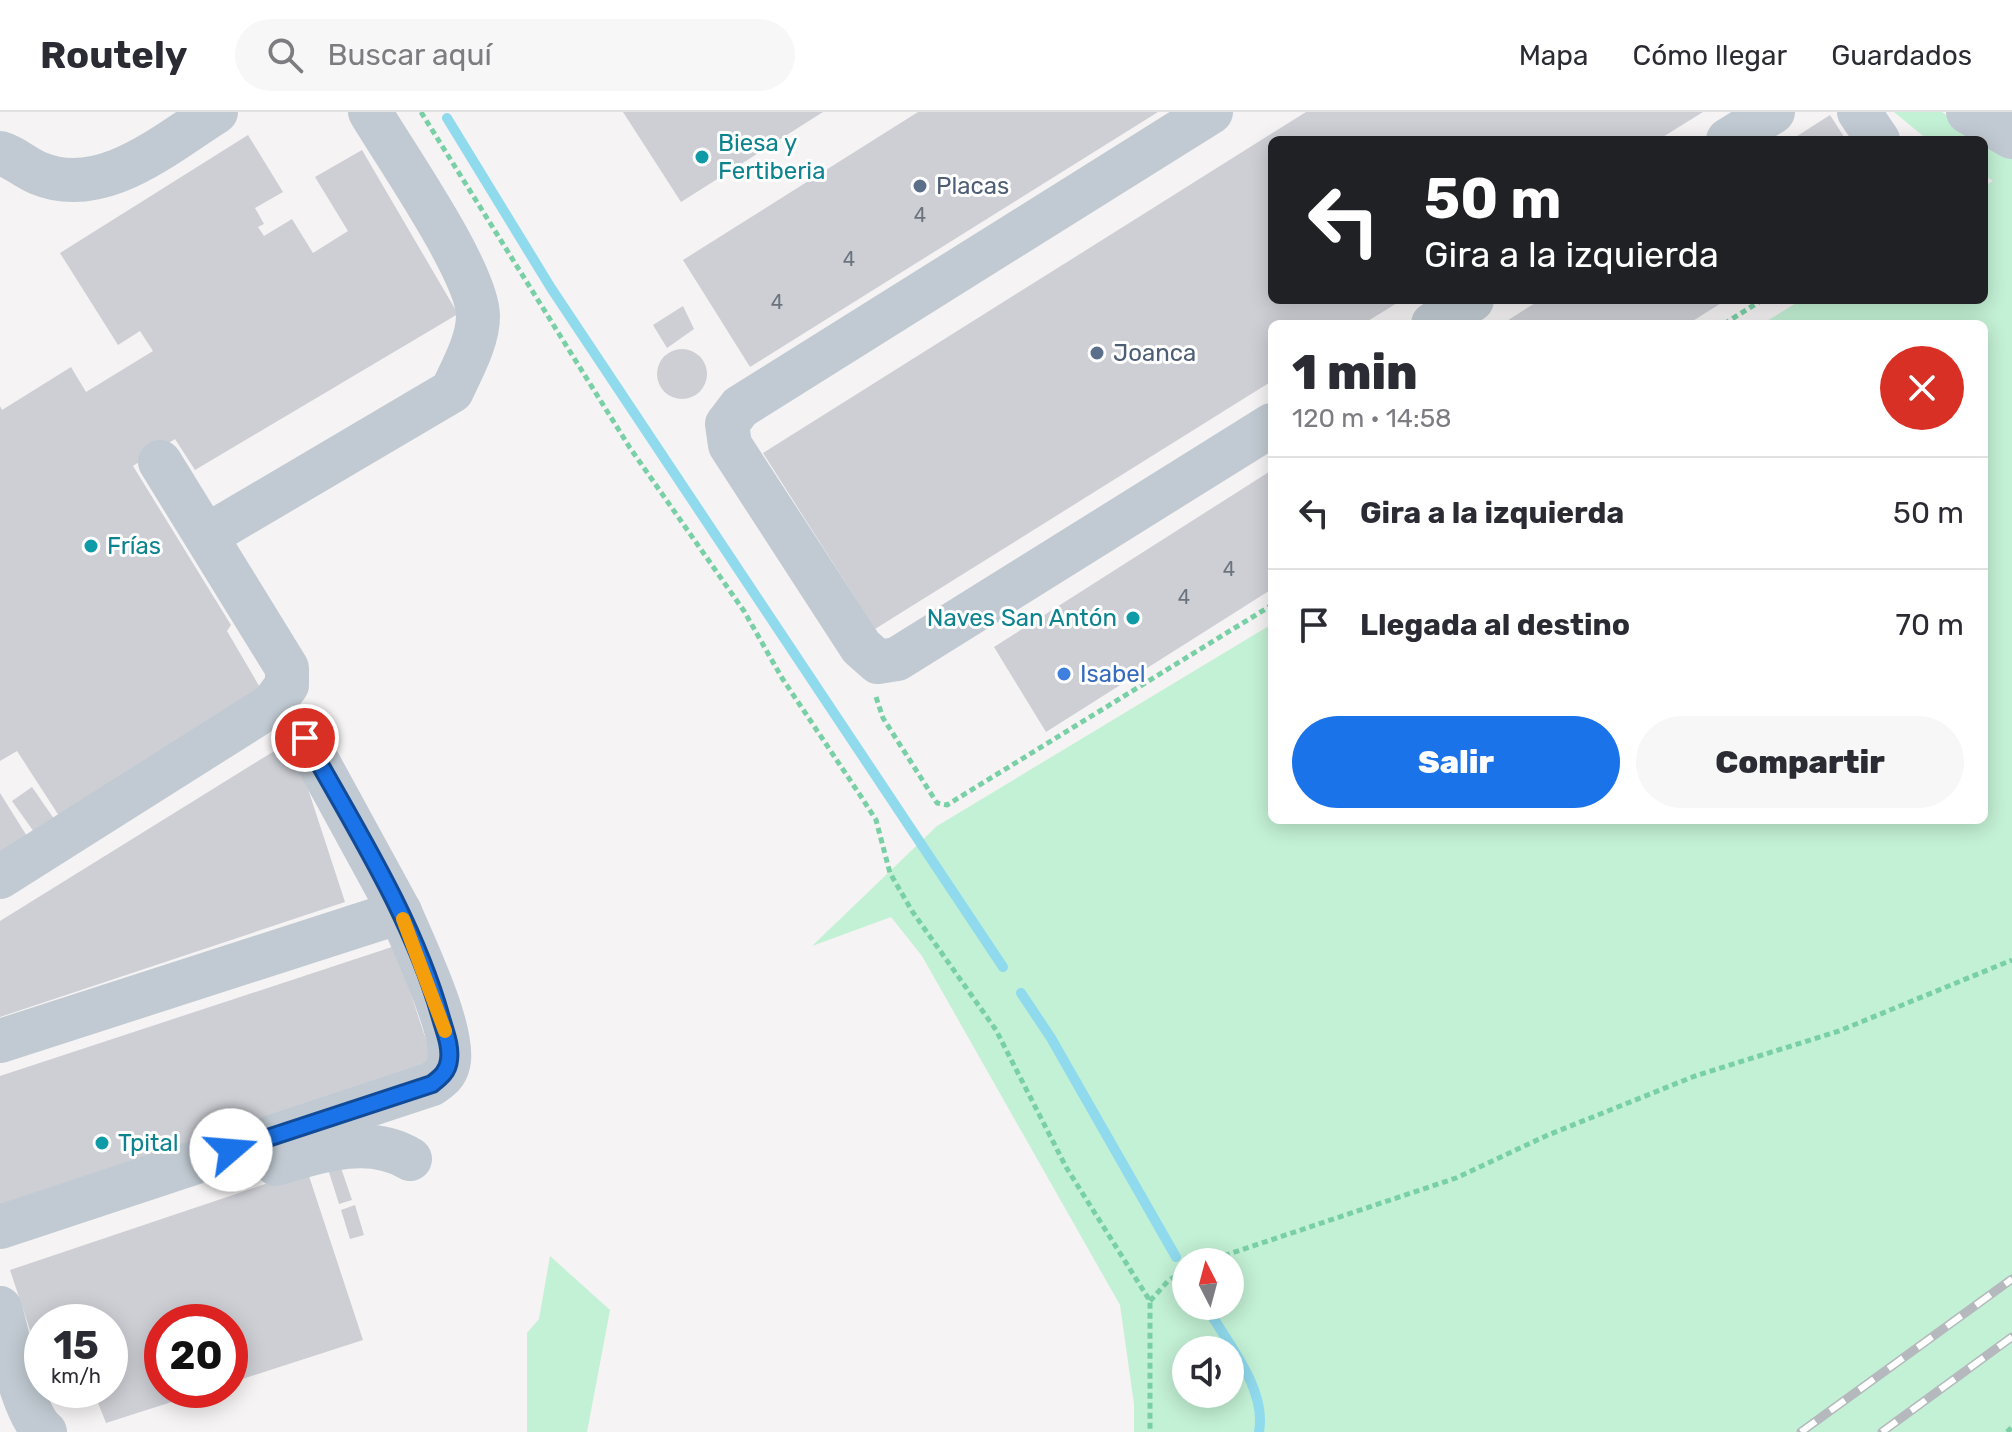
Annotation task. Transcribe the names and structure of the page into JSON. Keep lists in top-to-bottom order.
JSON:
{
  "places": [
    "Biesa y Fertiberia",
    "Placas",
    "Joanca",
    "Frías",
    "Naves San Antón",
    "Isabel",
    "Tpital"
  ],
  "house_numbers": [
    "4",
    "4",
    "4",
    "4",
    "4"
  ],
  "north": "top",
  "page": {
    "header": "Routely",
    "search": "Buscar aquí",
    "nav": ["Mapa", "Cómo llegar", "Guardados"],
    "turn": ["50 m", "Gira a la izquierda"],
    "heading": ["1 min", "120 m · 14:58"],
    "list": [
      {
        "name": "Gira a la izquierda",
        "value": "50 m"
      },
      {
        "name": "Llegada al destino",
        "value": "70 m"
      }
    ],
    "buttons": ["Salir", "Compartir"],
    "speed": "15 km/h",
    "limit": "20"
  }
}
